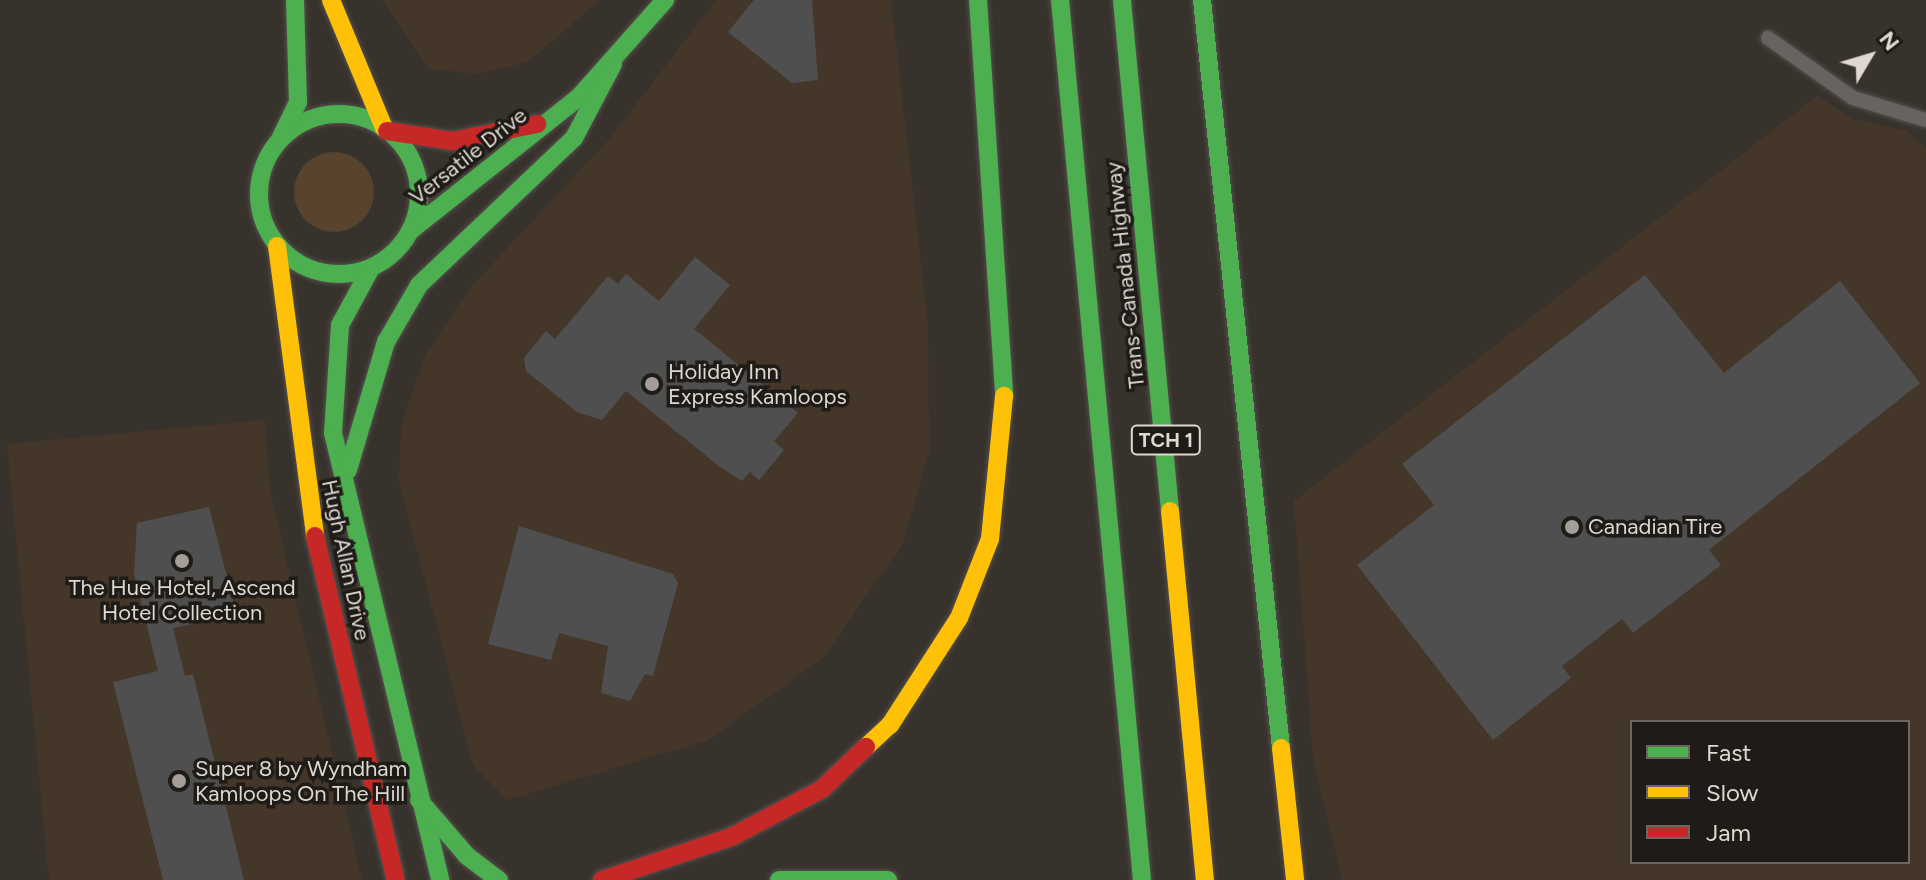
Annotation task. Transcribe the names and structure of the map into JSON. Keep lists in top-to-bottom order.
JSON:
{
  "streets": {
    "main road": [
      "Versatile Drive",
      "Trans-Canada Highway",
      "TCH 1",
      "Hugh Allan Drive"
    ]
  },
  "crossings": [
    ["Versatile Drive", "Hugh Allan Drive"]
  ],
  "places": [
    "Holiday Inn Express Kamloops",
    "Canadian Tire",
    "The Hue Hotel, Ascend Hotel Collection",
    "Super 8 by Wyndham Kamloops On The Hill"
  ],
  "legend": ["Fast", "Slow", "Jam"],
  "north": "top right"
}
